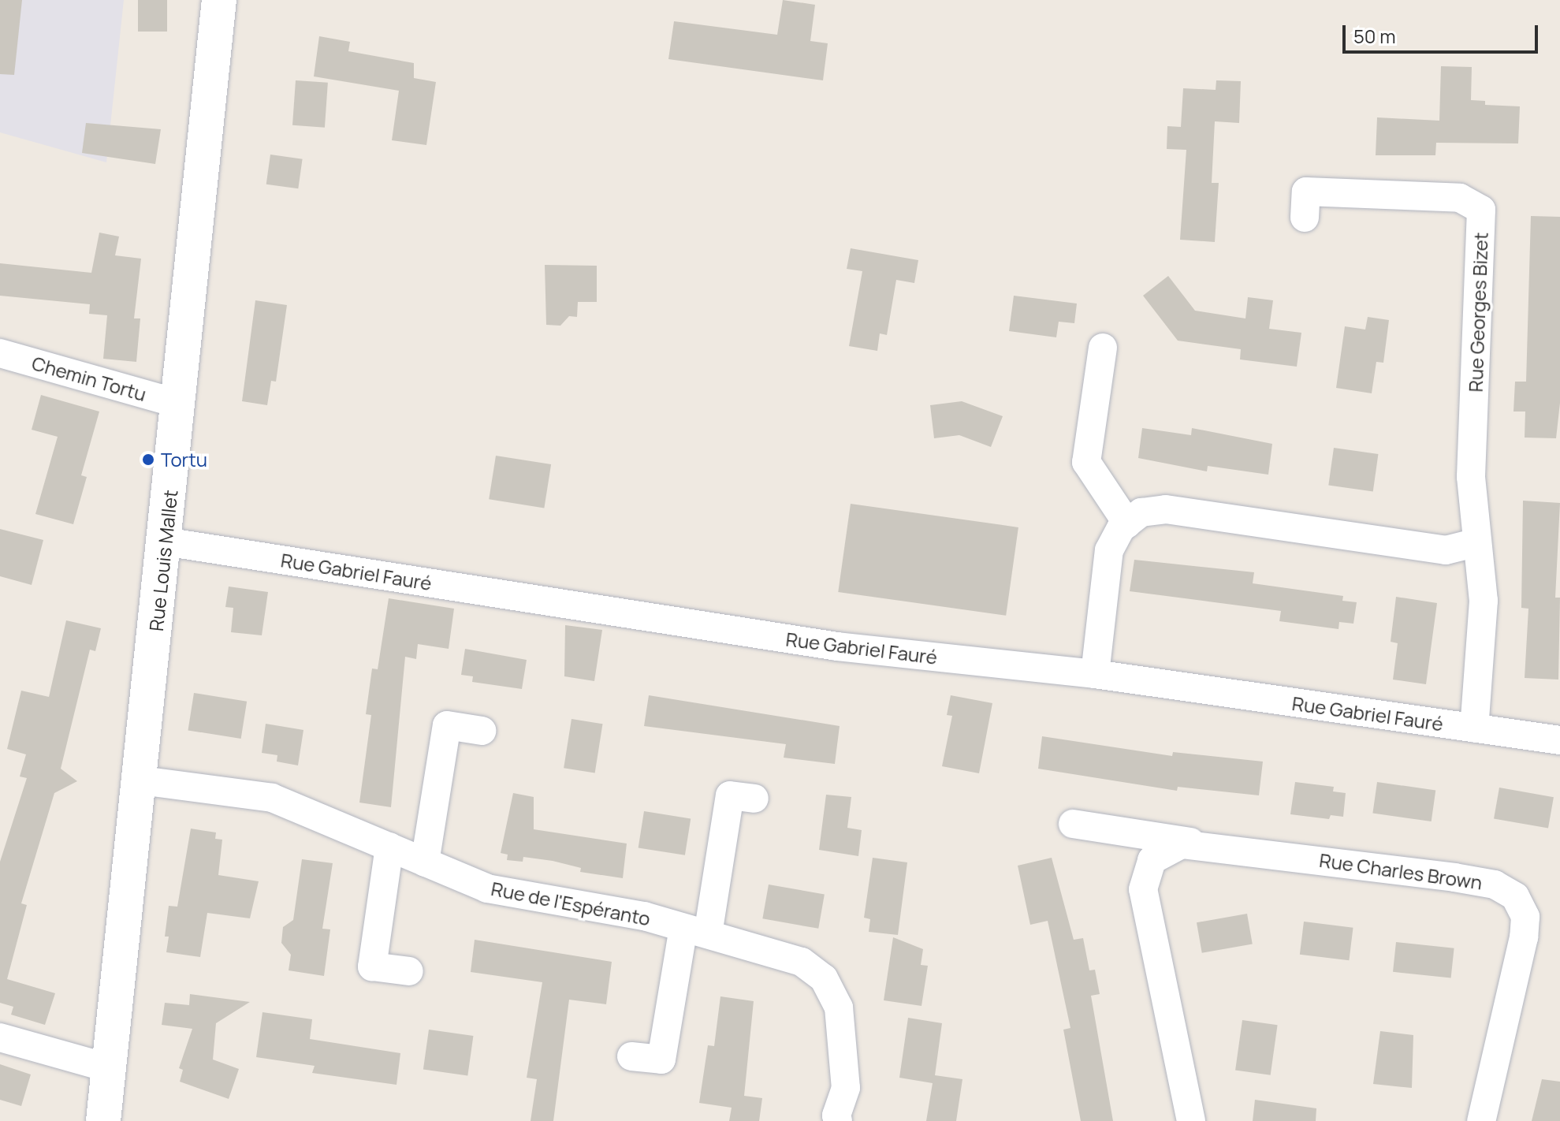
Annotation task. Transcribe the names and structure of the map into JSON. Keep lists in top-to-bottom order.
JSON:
{
  "streets": {
    "main road": ["Rue Louis Mallet"],
    "street": [
      "Rue Georges Bizet",
      "Chemin Tortu",
      "Rue Gabriel Fauré",
      "Rue Charles Brown",
      "Rue de l'Espéranto"
    ]
  },
  "crossings": [
    ["Rue Georges Bizet", "Rue Gabriel Fauré"],
    ["Chemin Tortu", "Rue Louis Mallet"],
    ["Rue Louis Mallet", "Rue Gabriel Fauré"],
    ["Rue Louis Mallet", "Rue de l'Espéranto"]
  ],
  "places": ["Tortu"],
  "scale_bar": "50 m"
}
